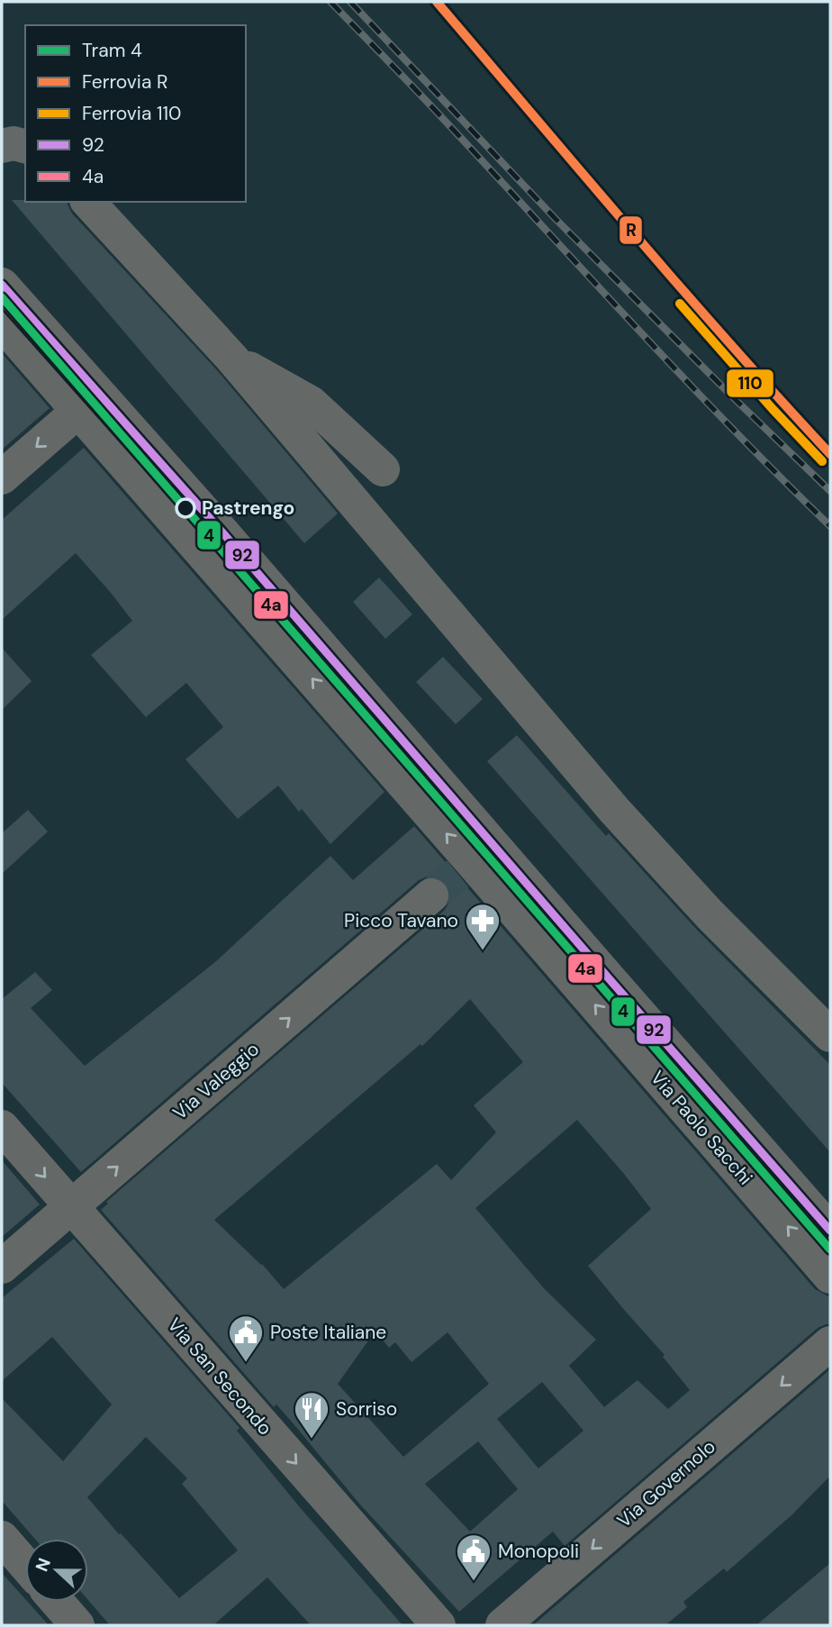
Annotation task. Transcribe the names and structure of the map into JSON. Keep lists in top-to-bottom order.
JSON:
{
  "streets": {
    "street": [
      "Via Valeggio",
      "Via Paolo Sacchi",
      "Via San Secondo",
      "Via Governolo"
    ]
  },
  "crossings": [
    ["Via Valeggio", "Via San Secondo"]
  ],
  "one_way": ["Via Valeggio", "Via San Secondo", "Via Governolo"],
  "places": {
    "other": ["Pastrengo"],
    "pharmacy": ["Picco Tavano"],
    "public building": ["Poste Italiane", "Monopoli"],
    "restaurant": ["Sorriso"]
  },
  "lines": [
    "rail line R",
    "transit line 92",
    "tram line 4",
    "transit line 4a",
    "rail line 110"
  ],
  "legend": [
    "Tram 4",
    "Ferrovia R",
    "Ferrovia 110",
    "92",
    "4a"
  ],
  "north": "left"
}
